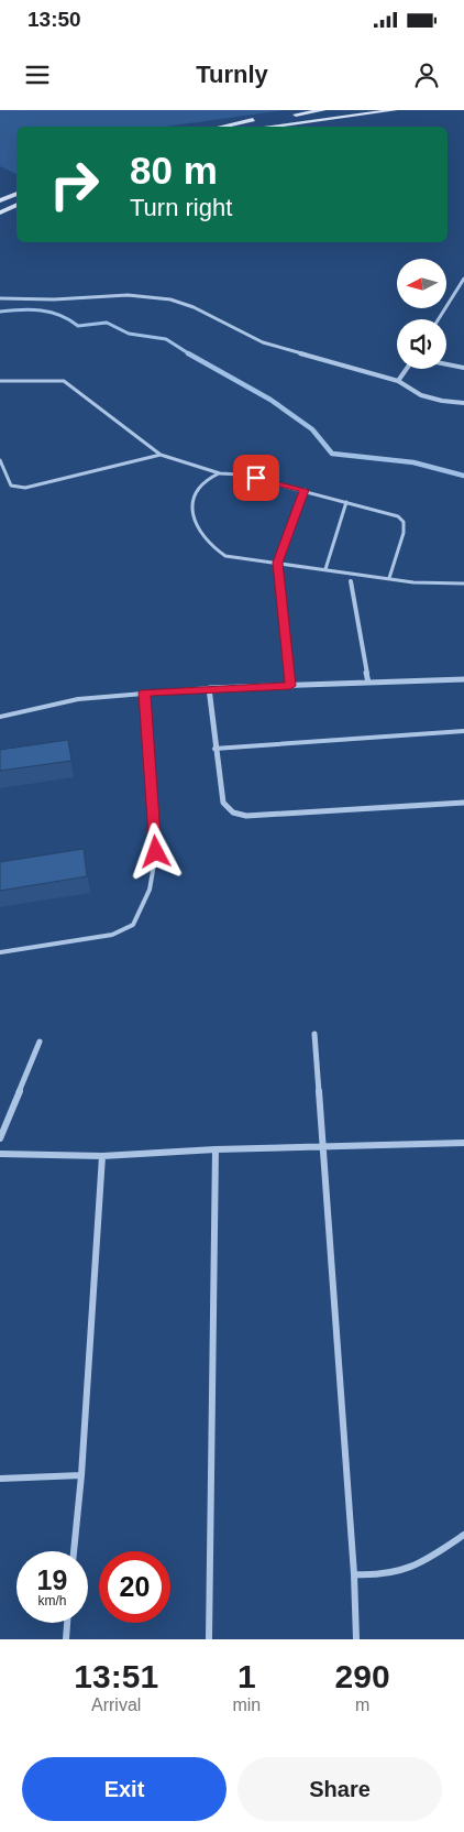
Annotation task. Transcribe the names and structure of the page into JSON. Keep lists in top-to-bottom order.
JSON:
{
  "north": "left",
  "page": {
    "status": "13:50",
    "header": "Turnly",
    "turn": ["80 m", "Turn right"],
    "speed": "19 km/h",
    "limit": "20",
    "eta": [
      "13:51",
      "Arrival",
      "1",
      "min",
      "290",
      "m"
    ],
    "buttons": ["Exit", "Share"]
  }
}
